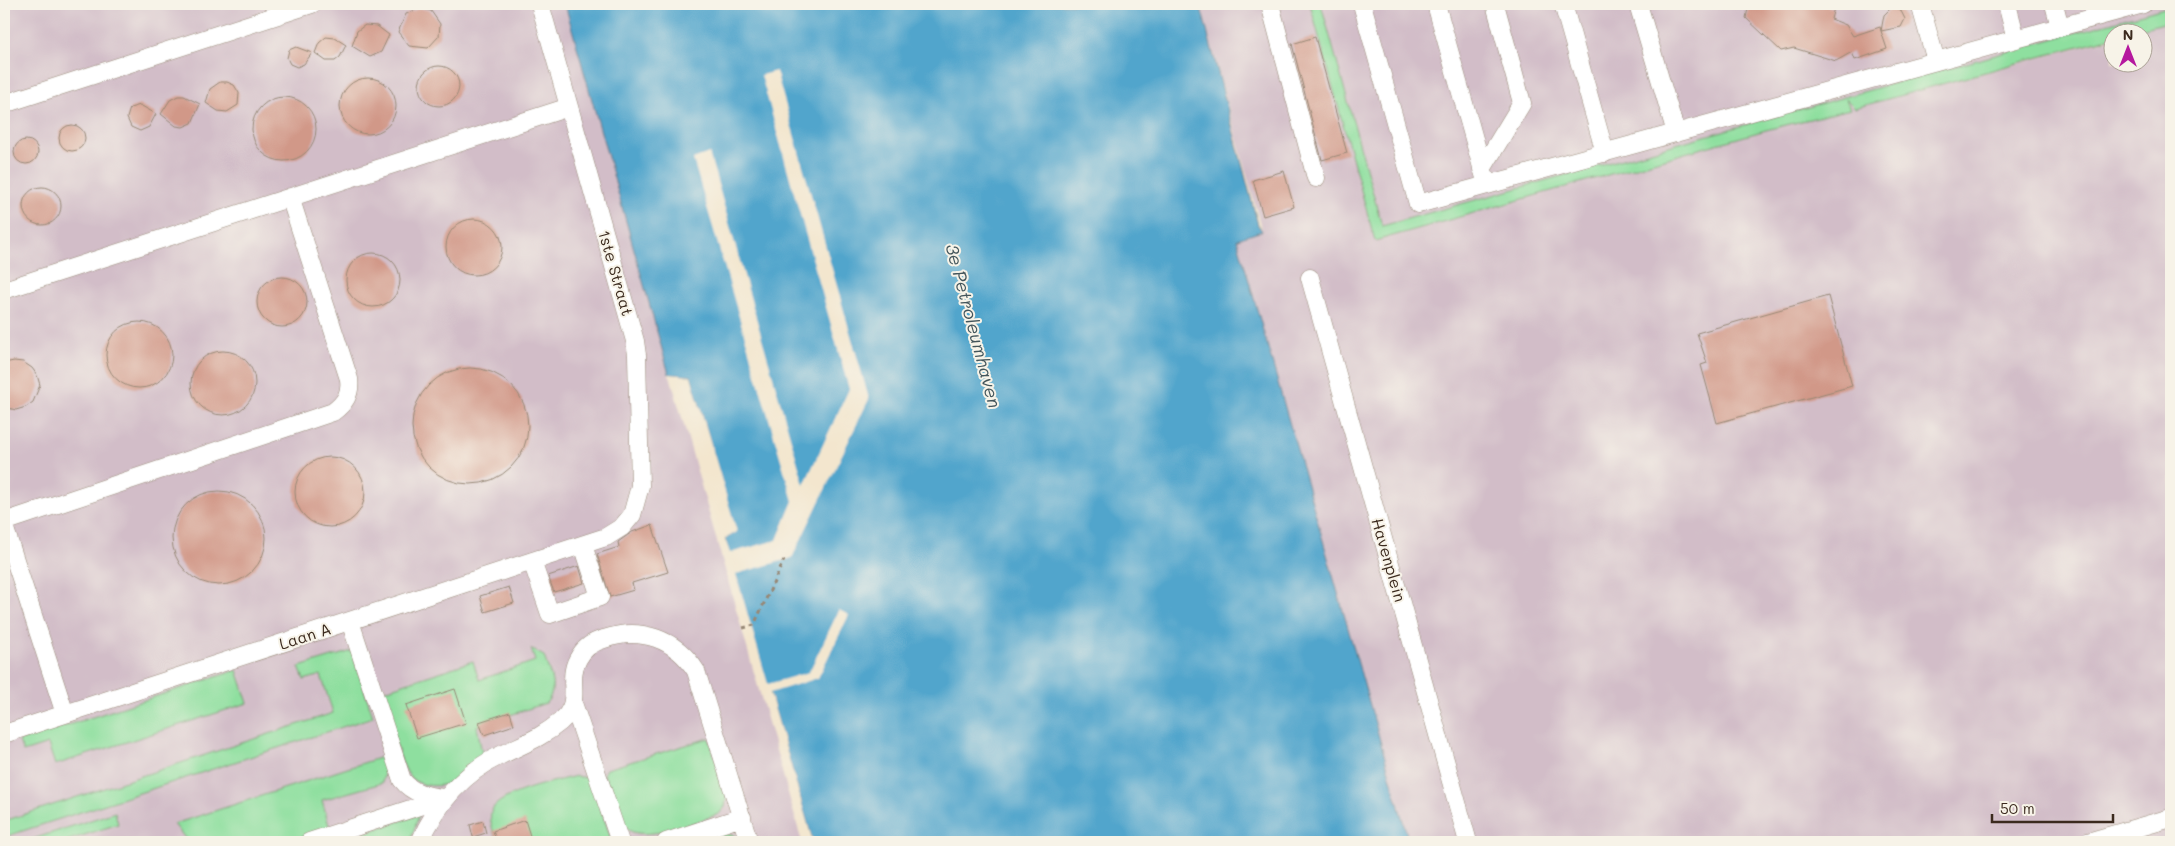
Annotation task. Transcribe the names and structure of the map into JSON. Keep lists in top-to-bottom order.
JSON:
{
  "streets": {
    "lane": ["1ste Straat", "Havenplein", "Laan A"]
  },
  "crossings": [
    ["1ste Straat", "Laan A"]
  ],
  "water": ["3e Petroleumhaven"],
  "scale_bar": "50 m",
  "north": "top"
}
